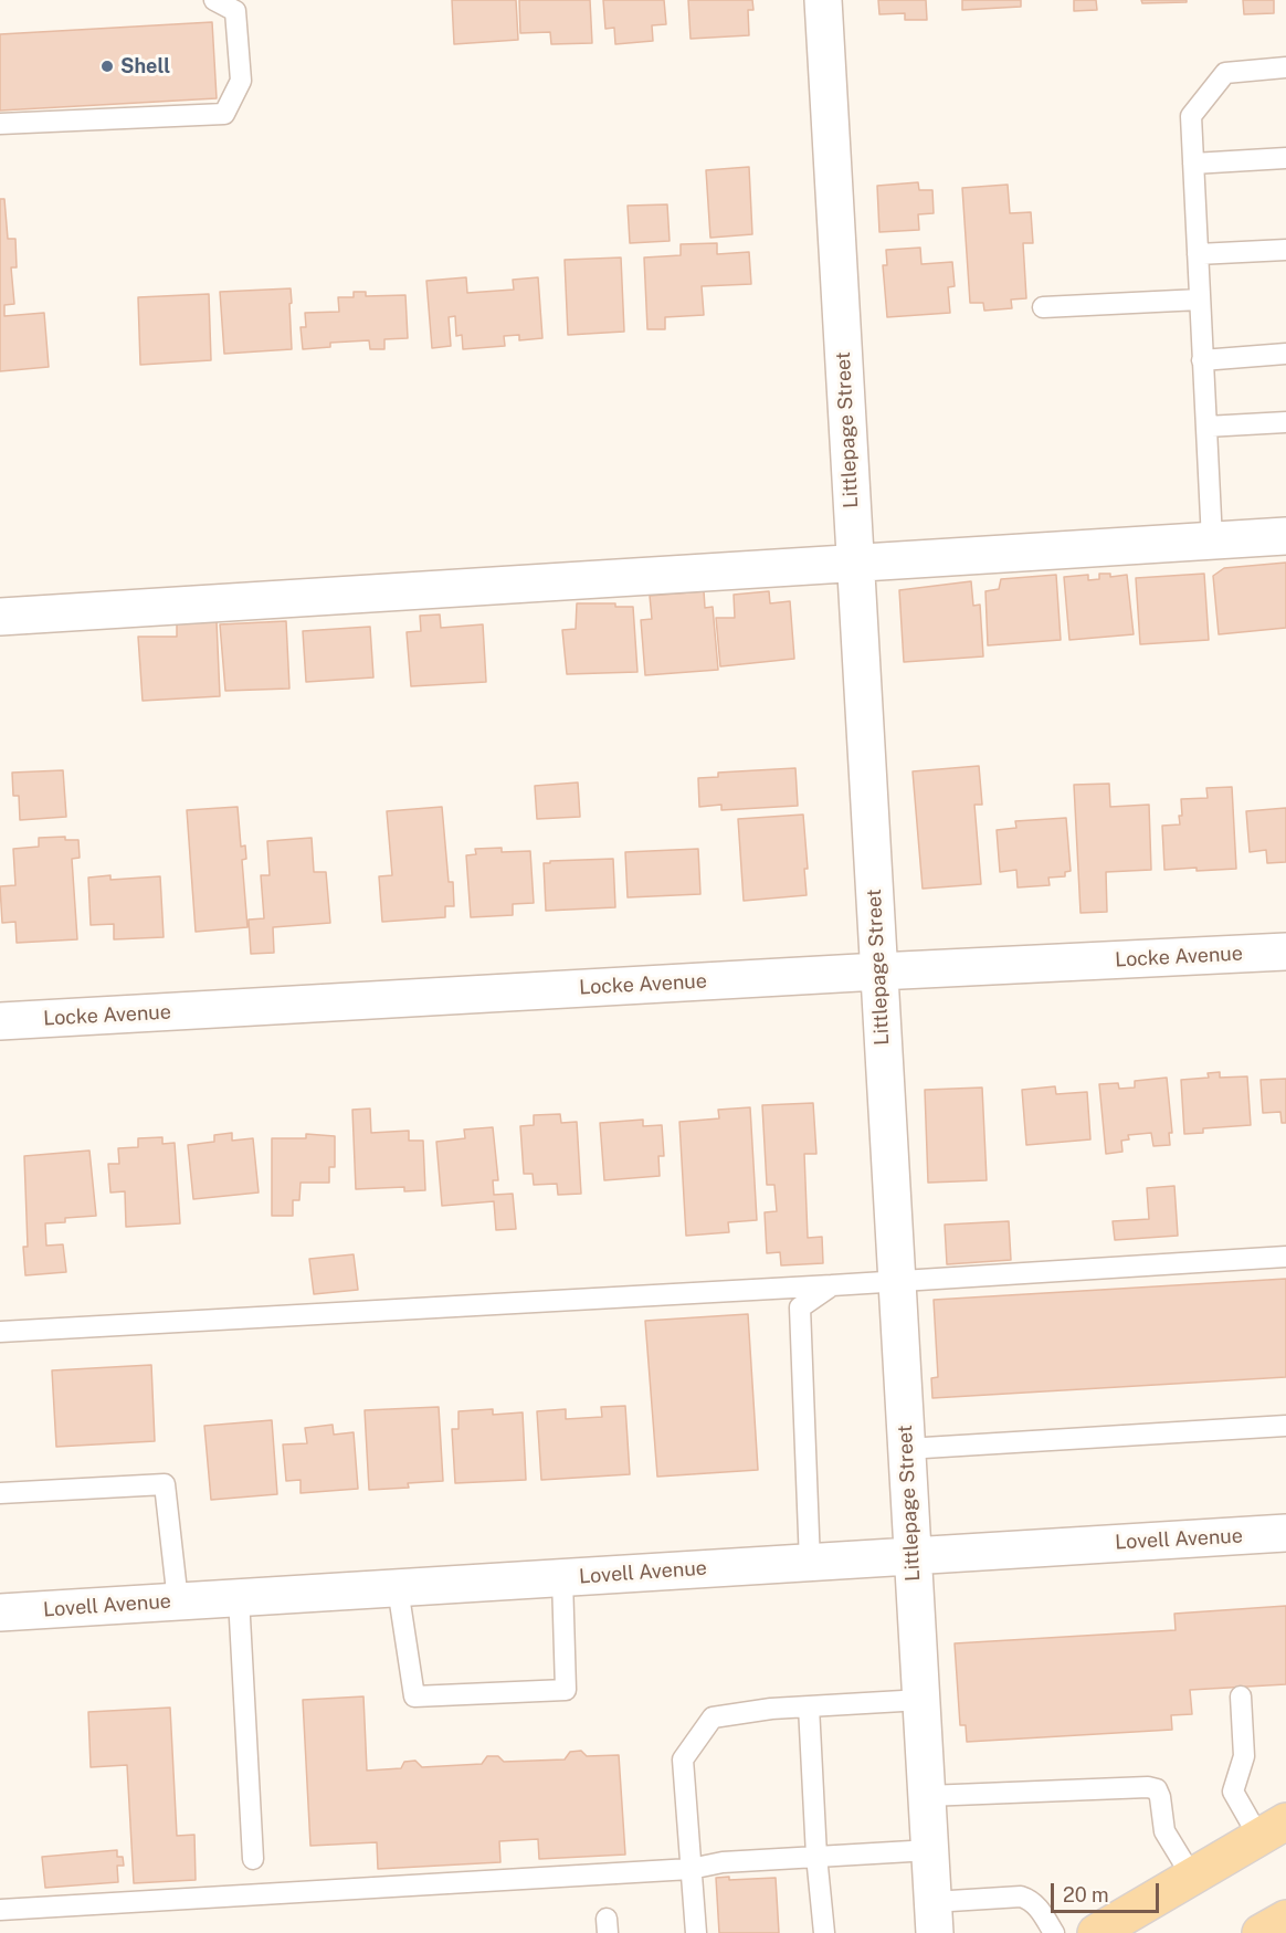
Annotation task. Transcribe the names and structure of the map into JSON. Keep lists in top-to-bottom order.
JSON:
{
  "streets": {
    "street": ["Littlepage Street", "Locke Avenue", "Lovell Avenue"]
  },
  "crossings": [
    ["Littlepage Street", "Locke Avenue"],
    ["Littlepage Street", "Lovell Avenue"]
  ],
  "places": ["Shell"],
  "scale_bar": "20 m"
}
